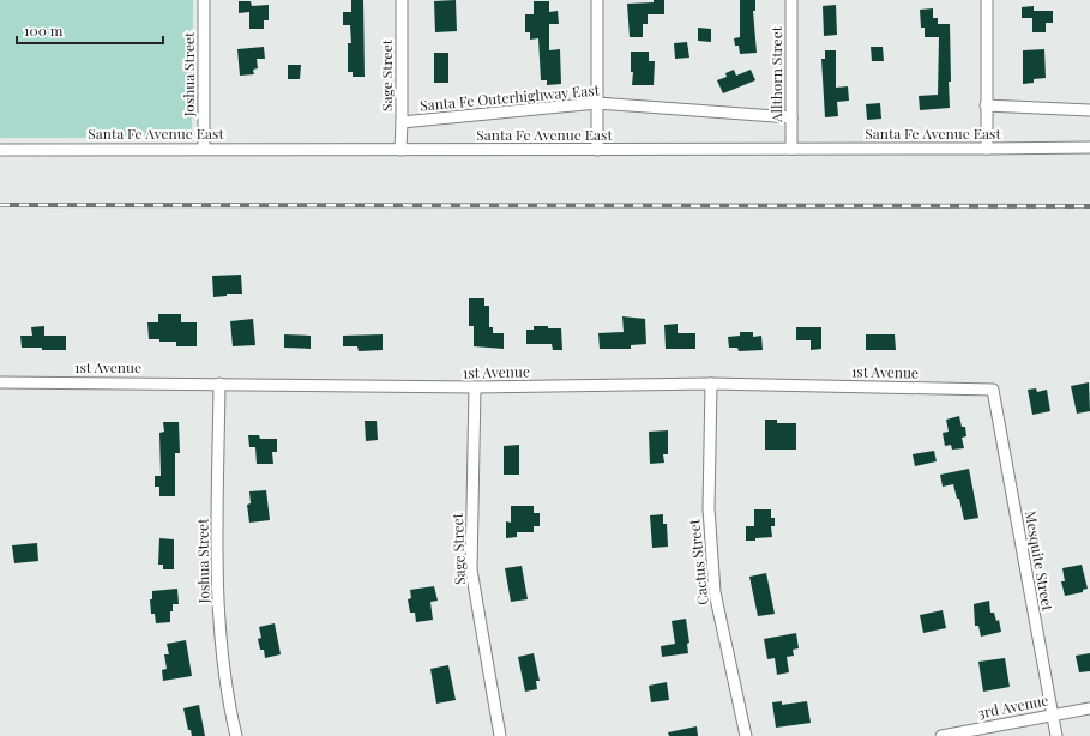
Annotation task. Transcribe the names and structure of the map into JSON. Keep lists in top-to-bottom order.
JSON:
{
  "streets": {
    "street": [
      "Joshua Street",
      "Allthorn Street",
      "Sage Street",
      "Santa Fe Outerhighway East",
      "Santa Fe Avenue East",
      "1st Avenue",
      "Mesquite Street",
      "Cactus Street",
      "3rd Avenue"
    ]
  },
  "crossings": [
    ["Joshua Street", "Santa Fe Avenue East"],
    ["Joshua Street", "1st Avenue"],
    ["Allthorn Street", "Santa Fe Outerhighway East"],
    ["Allthorn Street", "Santa Fe Avenue East"],
    ["Sage Street", "Santa Fe Outerhighway East"],
    ["Sage Street", "Santa Fe Avenue East"],
    ["Sage Street", "1st Avenue"],
    ["1st Avenue", "Mesquite Street"],
    ["1st Avenue", "Cactus Street"],
    ["Mesquite Street", "3rd Avenue"]
  ],
  "scale_bar": "100 m"
}
